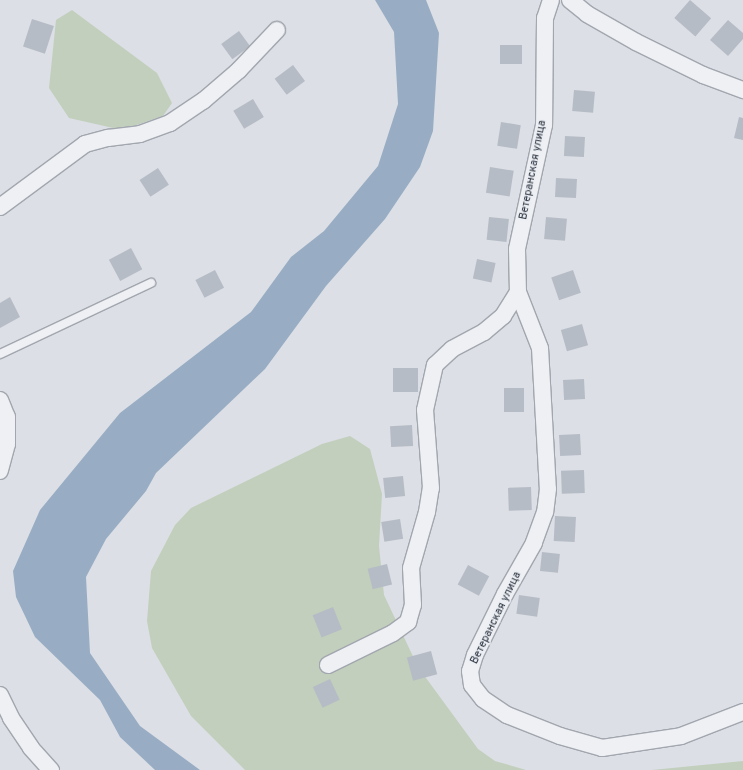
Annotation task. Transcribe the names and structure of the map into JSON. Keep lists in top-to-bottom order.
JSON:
{
  "streets": {
    "street": ["Ветеранская улица"]
  }
}
